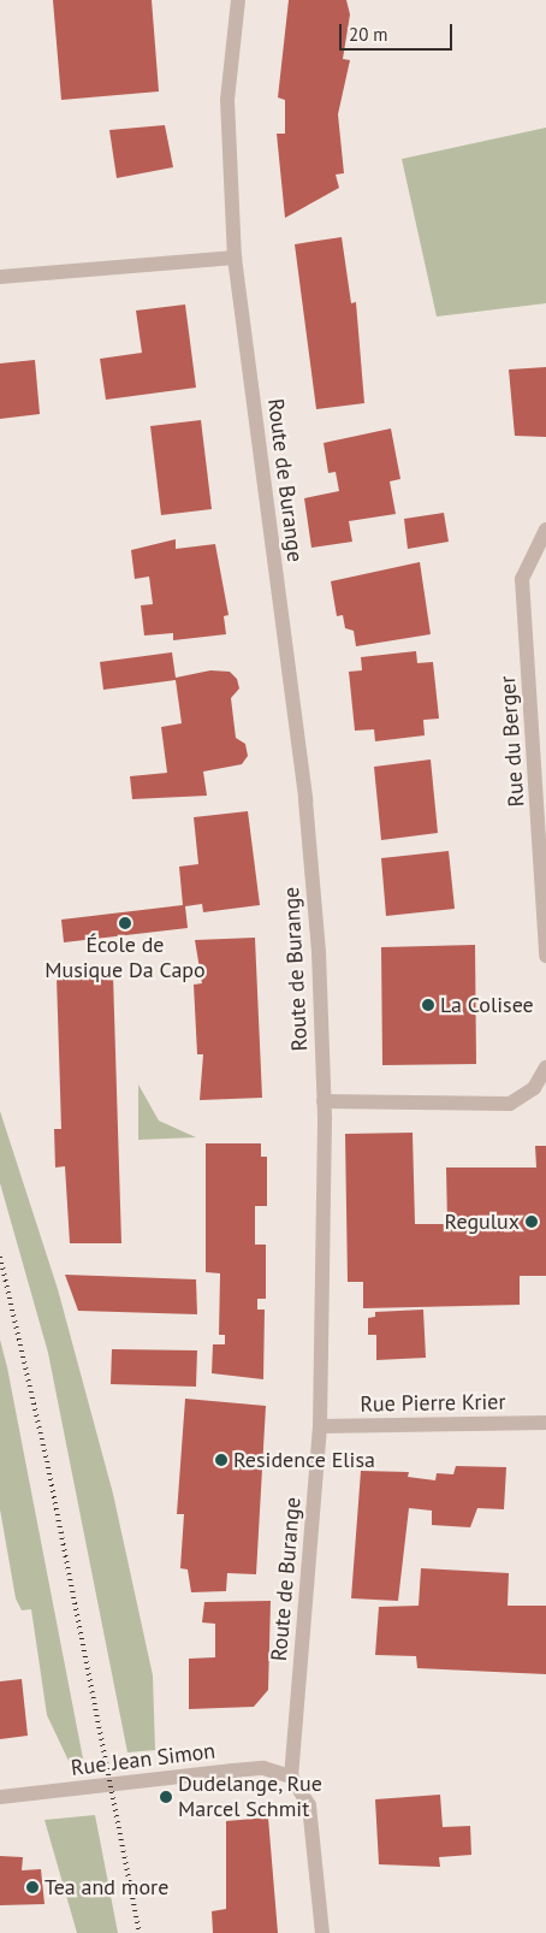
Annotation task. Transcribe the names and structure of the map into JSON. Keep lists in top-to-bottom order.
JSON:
{
  "streets": {
    "street": [
      "Route de Burange",
      "Rue du Berger",
      "Rue Pierre Krier",
      "Rue Jean Simon"
    ]
  },
  "crossings": [
    ["Route de Burange", "Rue Pierre Krier"],
    ["Route de Burange", "Rue Jean Simon"]
  ],
  "places": [
    "École de Musique Da Capo",
    "La Colisee",
    "Regulux",
    "Residence Elisa",
    "Dudelange, Rue Marcel Schmit",
    "Tea and more"
  ],
  "scale_bar": "20 m"
}
